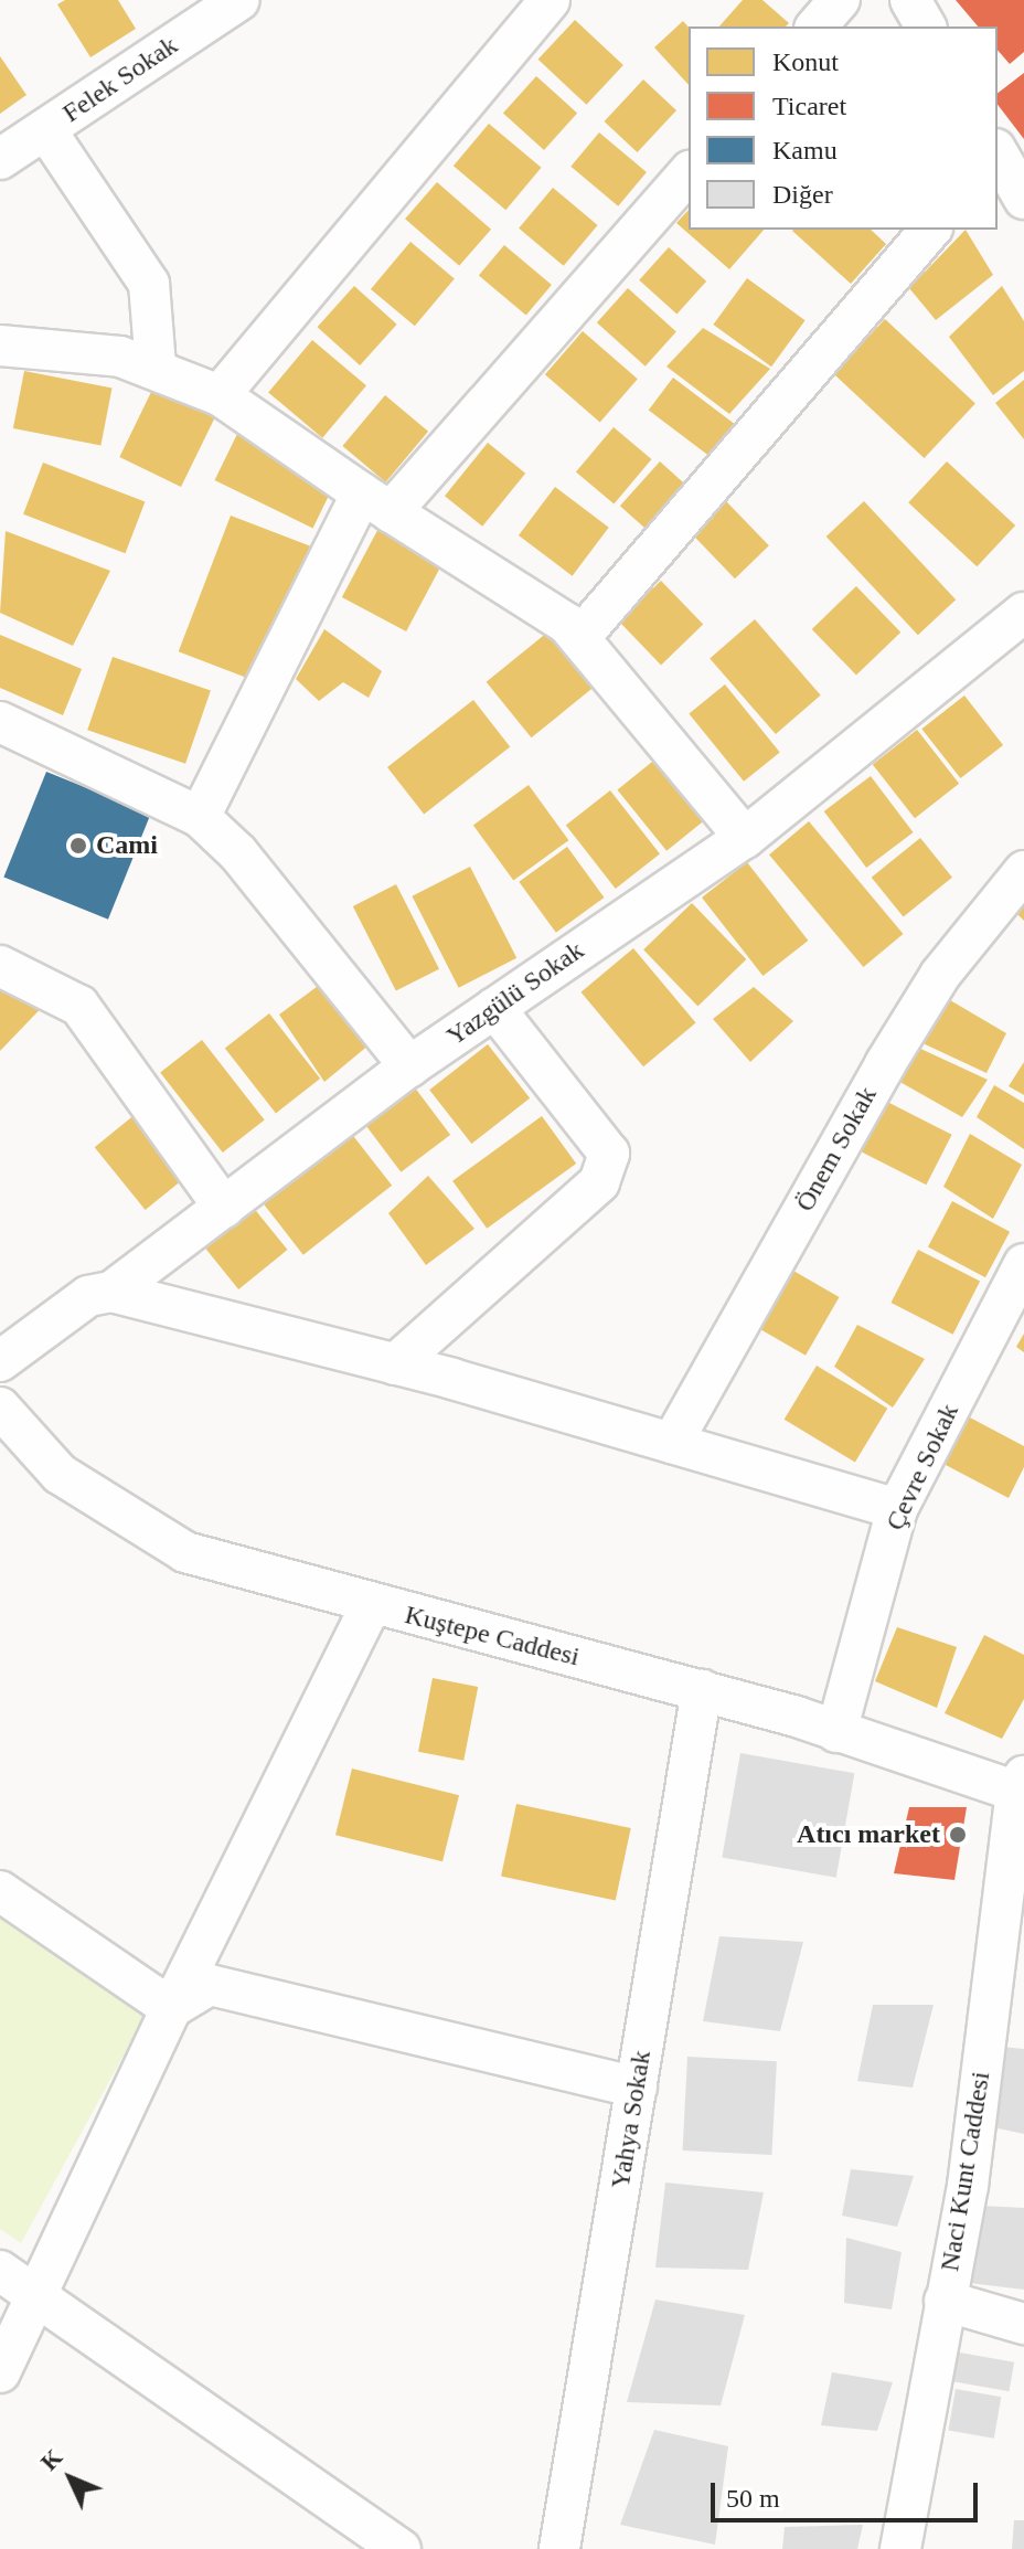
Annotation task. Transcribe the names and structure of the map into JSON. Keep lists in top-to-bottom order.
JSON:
{
  "streets": {
    "street": [
      "Felek Sokak",
      "Yazgülü Sokak",
      "Önem Sokak",
      "Çevre Sokak",
      "Kuştepe Caddesi",
      "Yahya Sokak",
      "Naci Kunt Caddesi"
    ]
  },
  "crossings": [
    ["Çevre Sokak", "Kuştepe Caddesi"],
    ["Kuştepe Caddesi", "Yahya Sokak"],
    ["Kuştepe Caddesi", "Naci Kunt Caddesi"]
  ],
  "places": ["Cami", "Atıcı market"],
  "legend": [
    "Konut",
    "Ticaret",
    "Kamu",
    "Diğer"
  ],
  "scale_bar": "50 m",
  "north": "top left"
}
